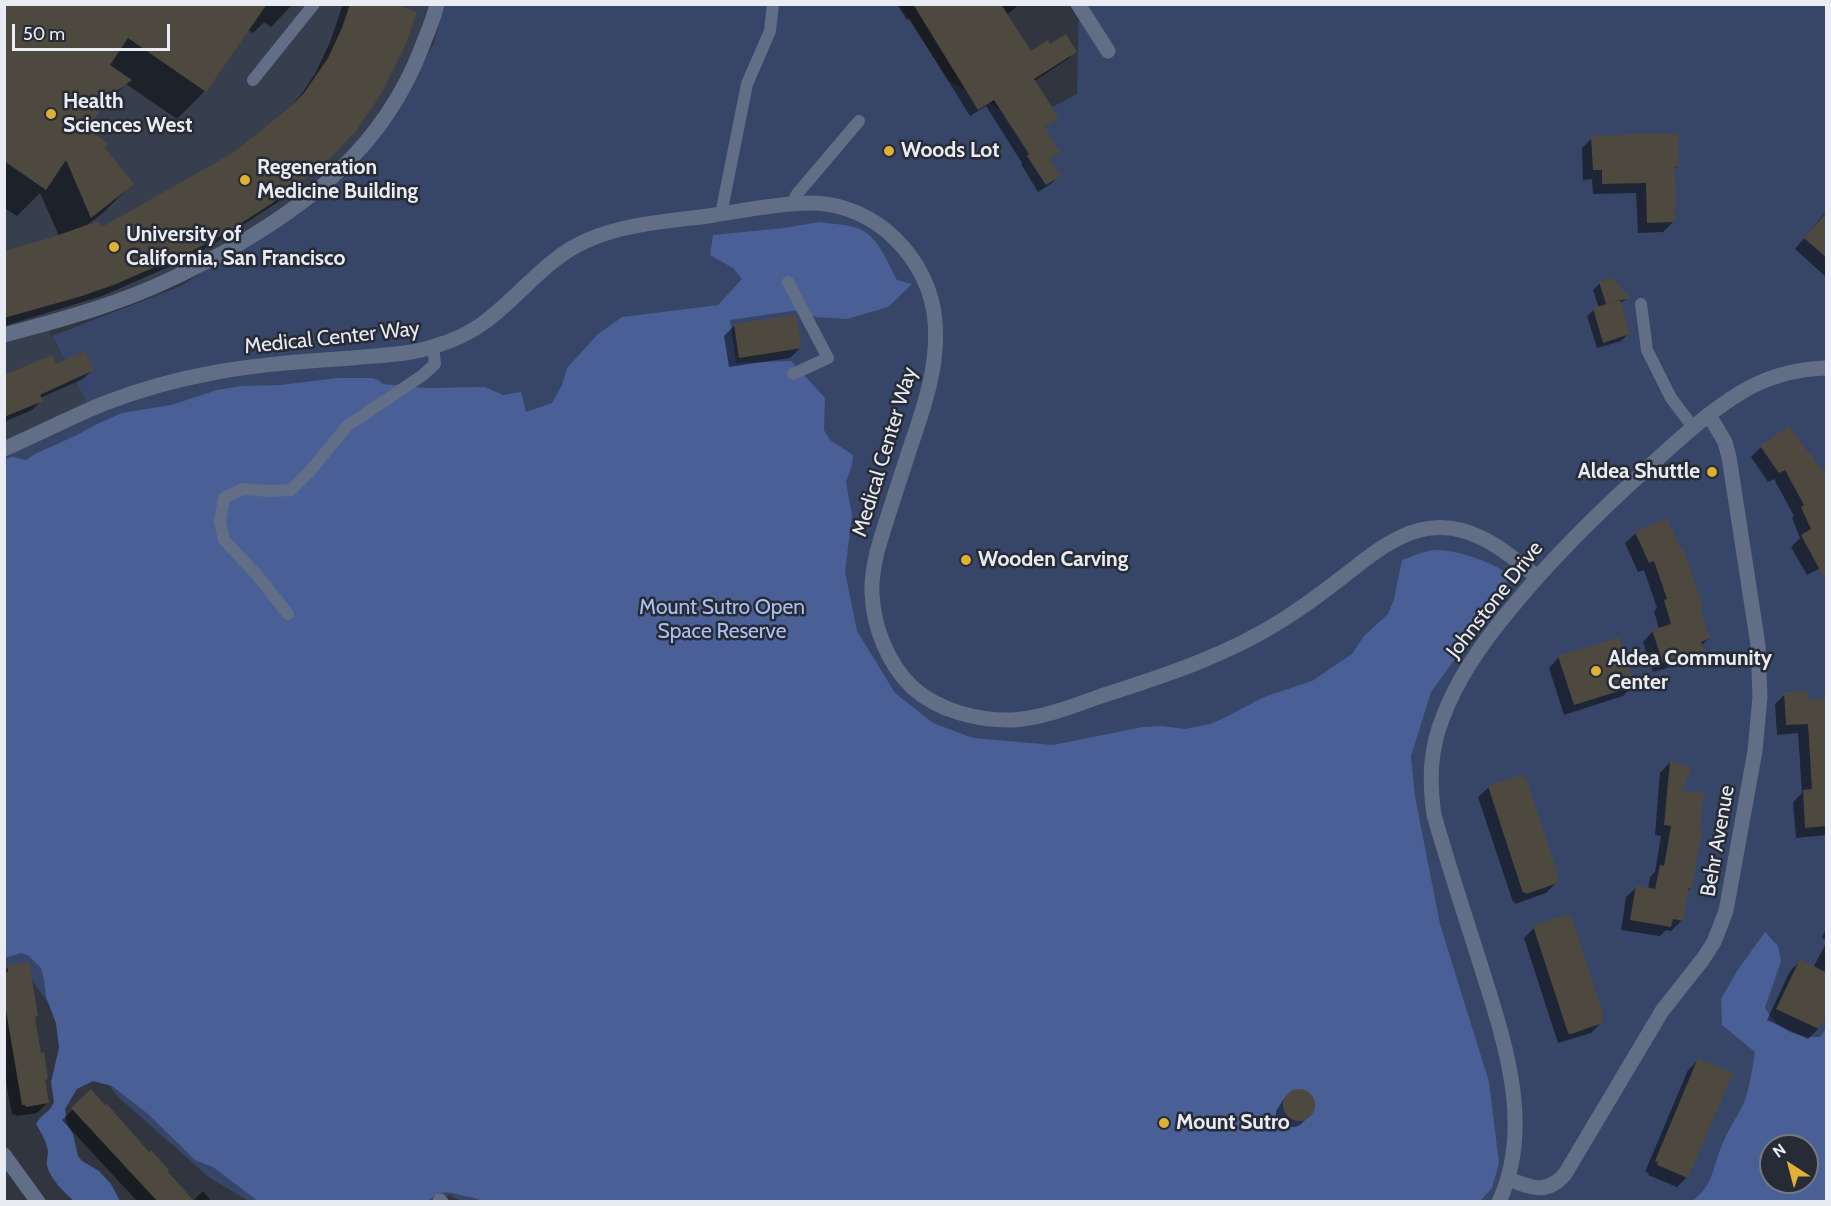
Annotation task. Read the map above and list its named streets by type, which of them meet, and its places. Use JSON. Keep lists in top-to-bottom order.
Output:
{
  "streets": {
    "street": ["Medical Center Way", "Johnstone Drive", "Behr Avenue"]
  },
  "crossings": [
    ["Medical Center Way", "Johnstone Drive"],
    ["Johnstone Drive", "Behr Avenue"]
  ],
  "parks": ["Mount Sutro Open Space Reserve"],
  "places": [
    "Health Sciences West",
    "Woods Lot",
    "Regeneration Medicine Building",
    "University of California, San Francisco",
    "Aldea Shuttle",
    "Wooden Carving",
    "Aldea Community Center",
    "Mount Sutro"
  ],
  "scale_bar": "50 m",
  "north": "top left"
}
